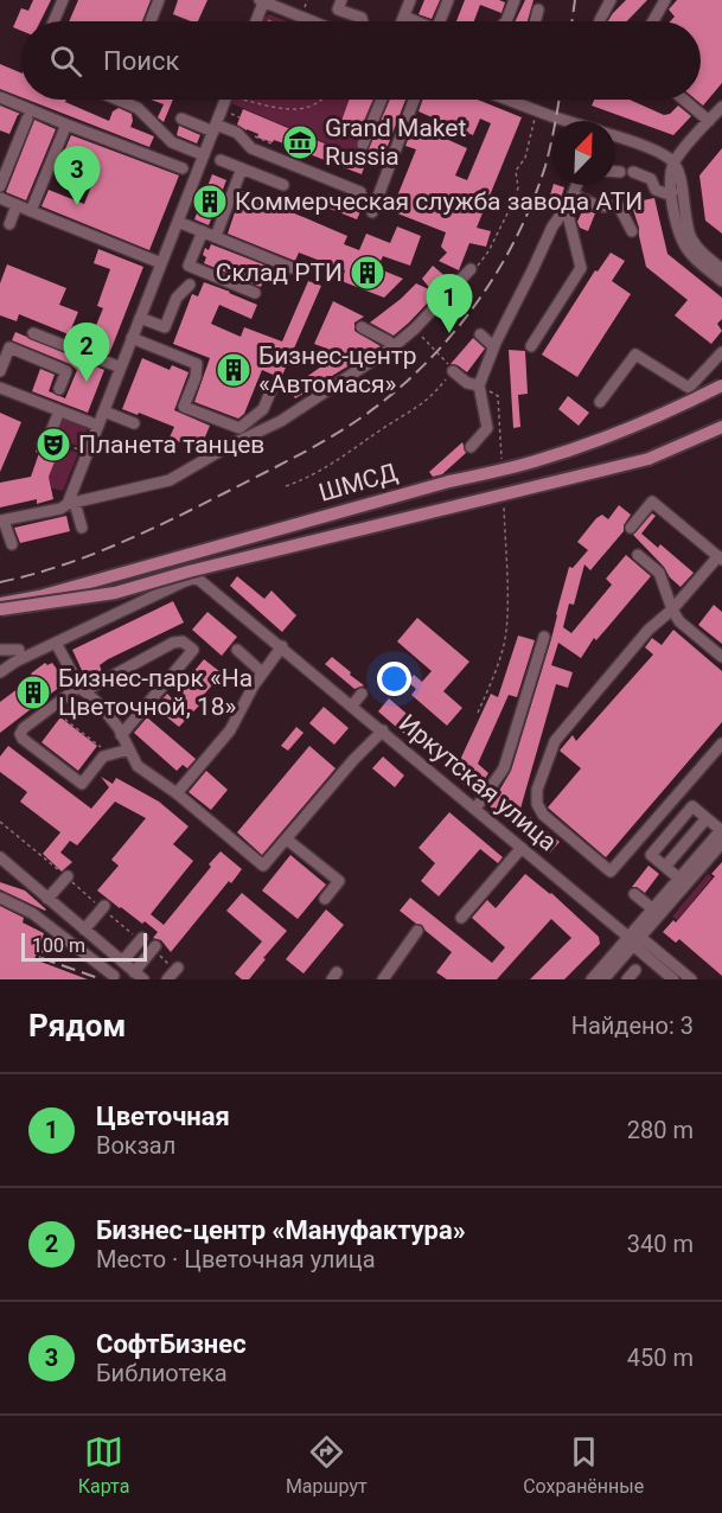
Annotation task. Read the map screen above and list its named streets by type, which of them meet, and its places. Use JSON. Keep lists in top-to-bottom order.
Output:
{
  "streets": {
    "main road": ["ШМСД"],
    "street": ["Иркутская улица"]
  },
  "places": {
    "museum": ["Grand Maket Russia"],
    "building": [
      "Коммерческая служба завода АТИ",
      "Склад РТИ",
      "Бизнес-центр «Автомася»",
      "Бизнес-парк «На Цветочной, 18»"
    ],
    "theatre": ["Планета танцев"]
  },
  "scale_bar": "100 m",
  "north": "top right",
  "page": {
    "search": "Поиск",
    "pins": ["3", "1", "2"],
    "scale": "100 m",
    "heading": ["Рядом", "Найдено: 3"],
    "list": [
      {
        "mark": "1",
        "name": "Цветочная",
        "note": "Вокзал",
        "value": "280 m"
      },
      {
        "mark": "2",
        "name": "Бизнес-центр «Мануфактура»",
        "note": "Место · Цветочная улица",
        "value": "340 m"
      },
      {
        "mark": "3",
        "name": "СофтБизнес",
        "note": "Библиотека",
        "value": "450 m"
      }
    ],
    "nav": ["Карта", "Маршрут", "Сохранённые"]
  }
}
